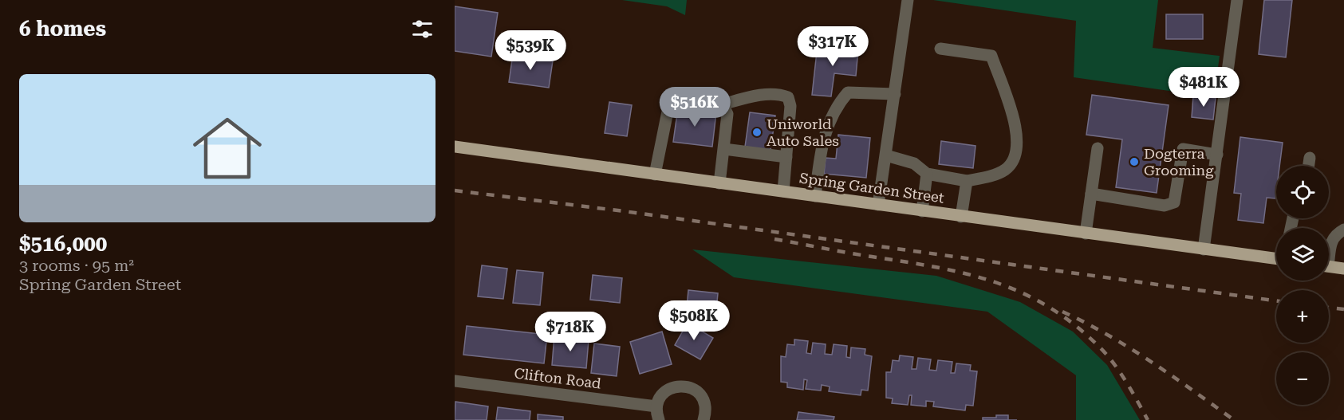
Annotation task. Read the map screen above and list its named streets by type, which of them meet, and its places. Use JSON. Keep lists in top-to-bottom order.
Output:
{
  "streets": {
    "main road": ["Spring Garden Street"],
    "street": ["Clifton Road"]
  },
  "places": ["Uniworld Auto Sales", "Dogterra Grooming"],
  "page": {
    "heading": "6 homes",
    "price": [
      "$317K",
      "$539K",
      "$481K",
      "$516K",
      "$508K",
      "$718K"
    ],
    "list": [
      {
        "name": "$516,000",
        "note": "3 rooms · 95 m² · Spring Garden Street"
      }
    ],
    "map_buttons": ["+", "−"]
  }
}
